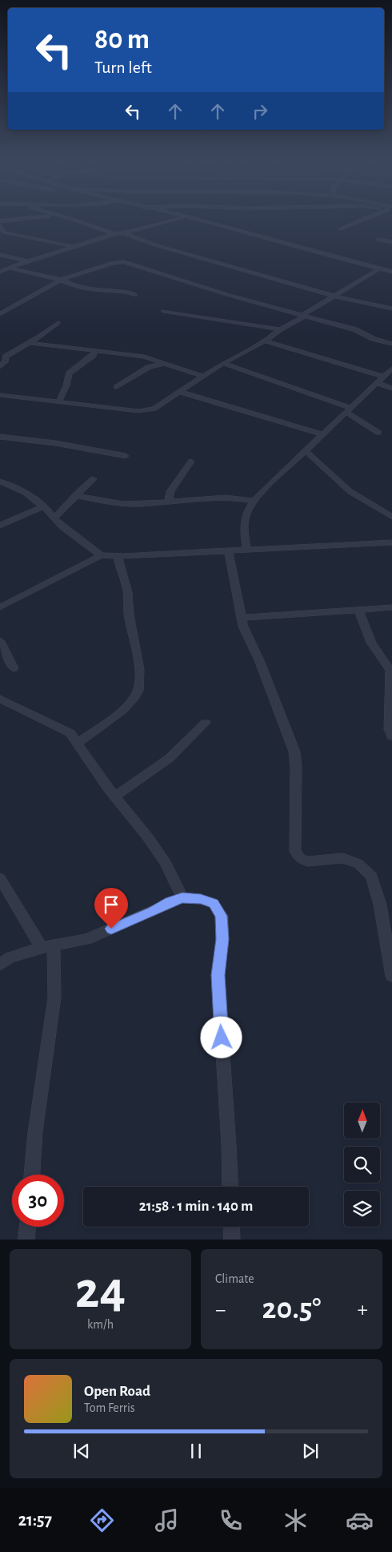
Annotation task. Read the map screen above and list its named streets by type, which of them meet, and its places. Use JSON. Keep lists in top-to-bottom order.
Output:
{
  "north": "top",
  "page": {
    "turn": ["80 m", "Turn left"],
    "limit": "30",
    "trip": "21:58 · 1 min · 140 m",
    "tile": [
      ["24", "km/h"],
      "Climate"
    ],
    "heat": ["−", "20.5°", "+"],
    "song": ["Open Road", "Tom Ferris"],
    "tabs": "21:57"
  }
}
